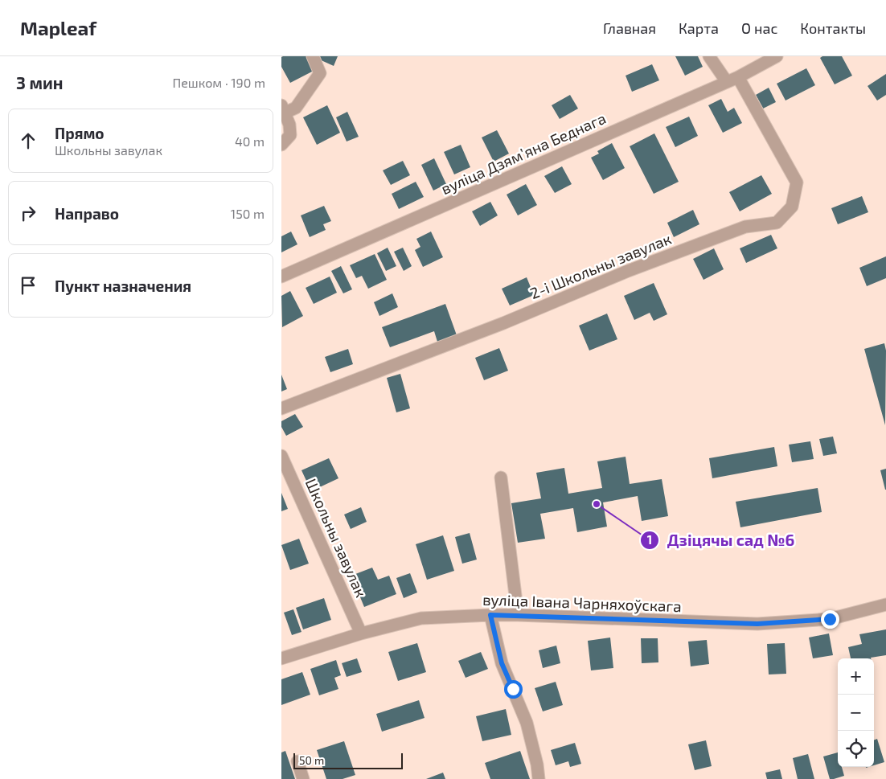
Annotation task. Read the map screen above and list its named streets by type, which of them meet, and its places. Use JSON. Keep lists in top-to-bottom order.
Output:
{
  "streets": {
    "street": [
      "вуліца Дзямʼяна Беднага",
      "2-і Школьны завулак",
      "Школьны завулак",
      "вуліца Івана Чарняхоўскага"
    ]
  },
  "crossings": [
    ["вуліца Дзямʼяна Беднага", "2-і Школьны завулак"],
    ["Школьны завулак", "вуліца Івана Чарняхоўскага"]
  ],
  "places": ["Дзіцячы сад №6"],
  "scale_bar": "50 m",
  "page": {
    "header": "Mapleaf",
    "nav": [
      "Главная",
      "Карта",
      "О нас",
      "Контакты"
    ],
    "heading": ["3 мин", "Пешком · 190 m"],
    "list": [
      ["Прямо", "Школьны завулак", "40 m"],
      ["Направо", "150 m"],
      "Пункт назначения"
    ],
    "map_buttons": ["+", "−"],
    "scale": "50 m"
  }
}
